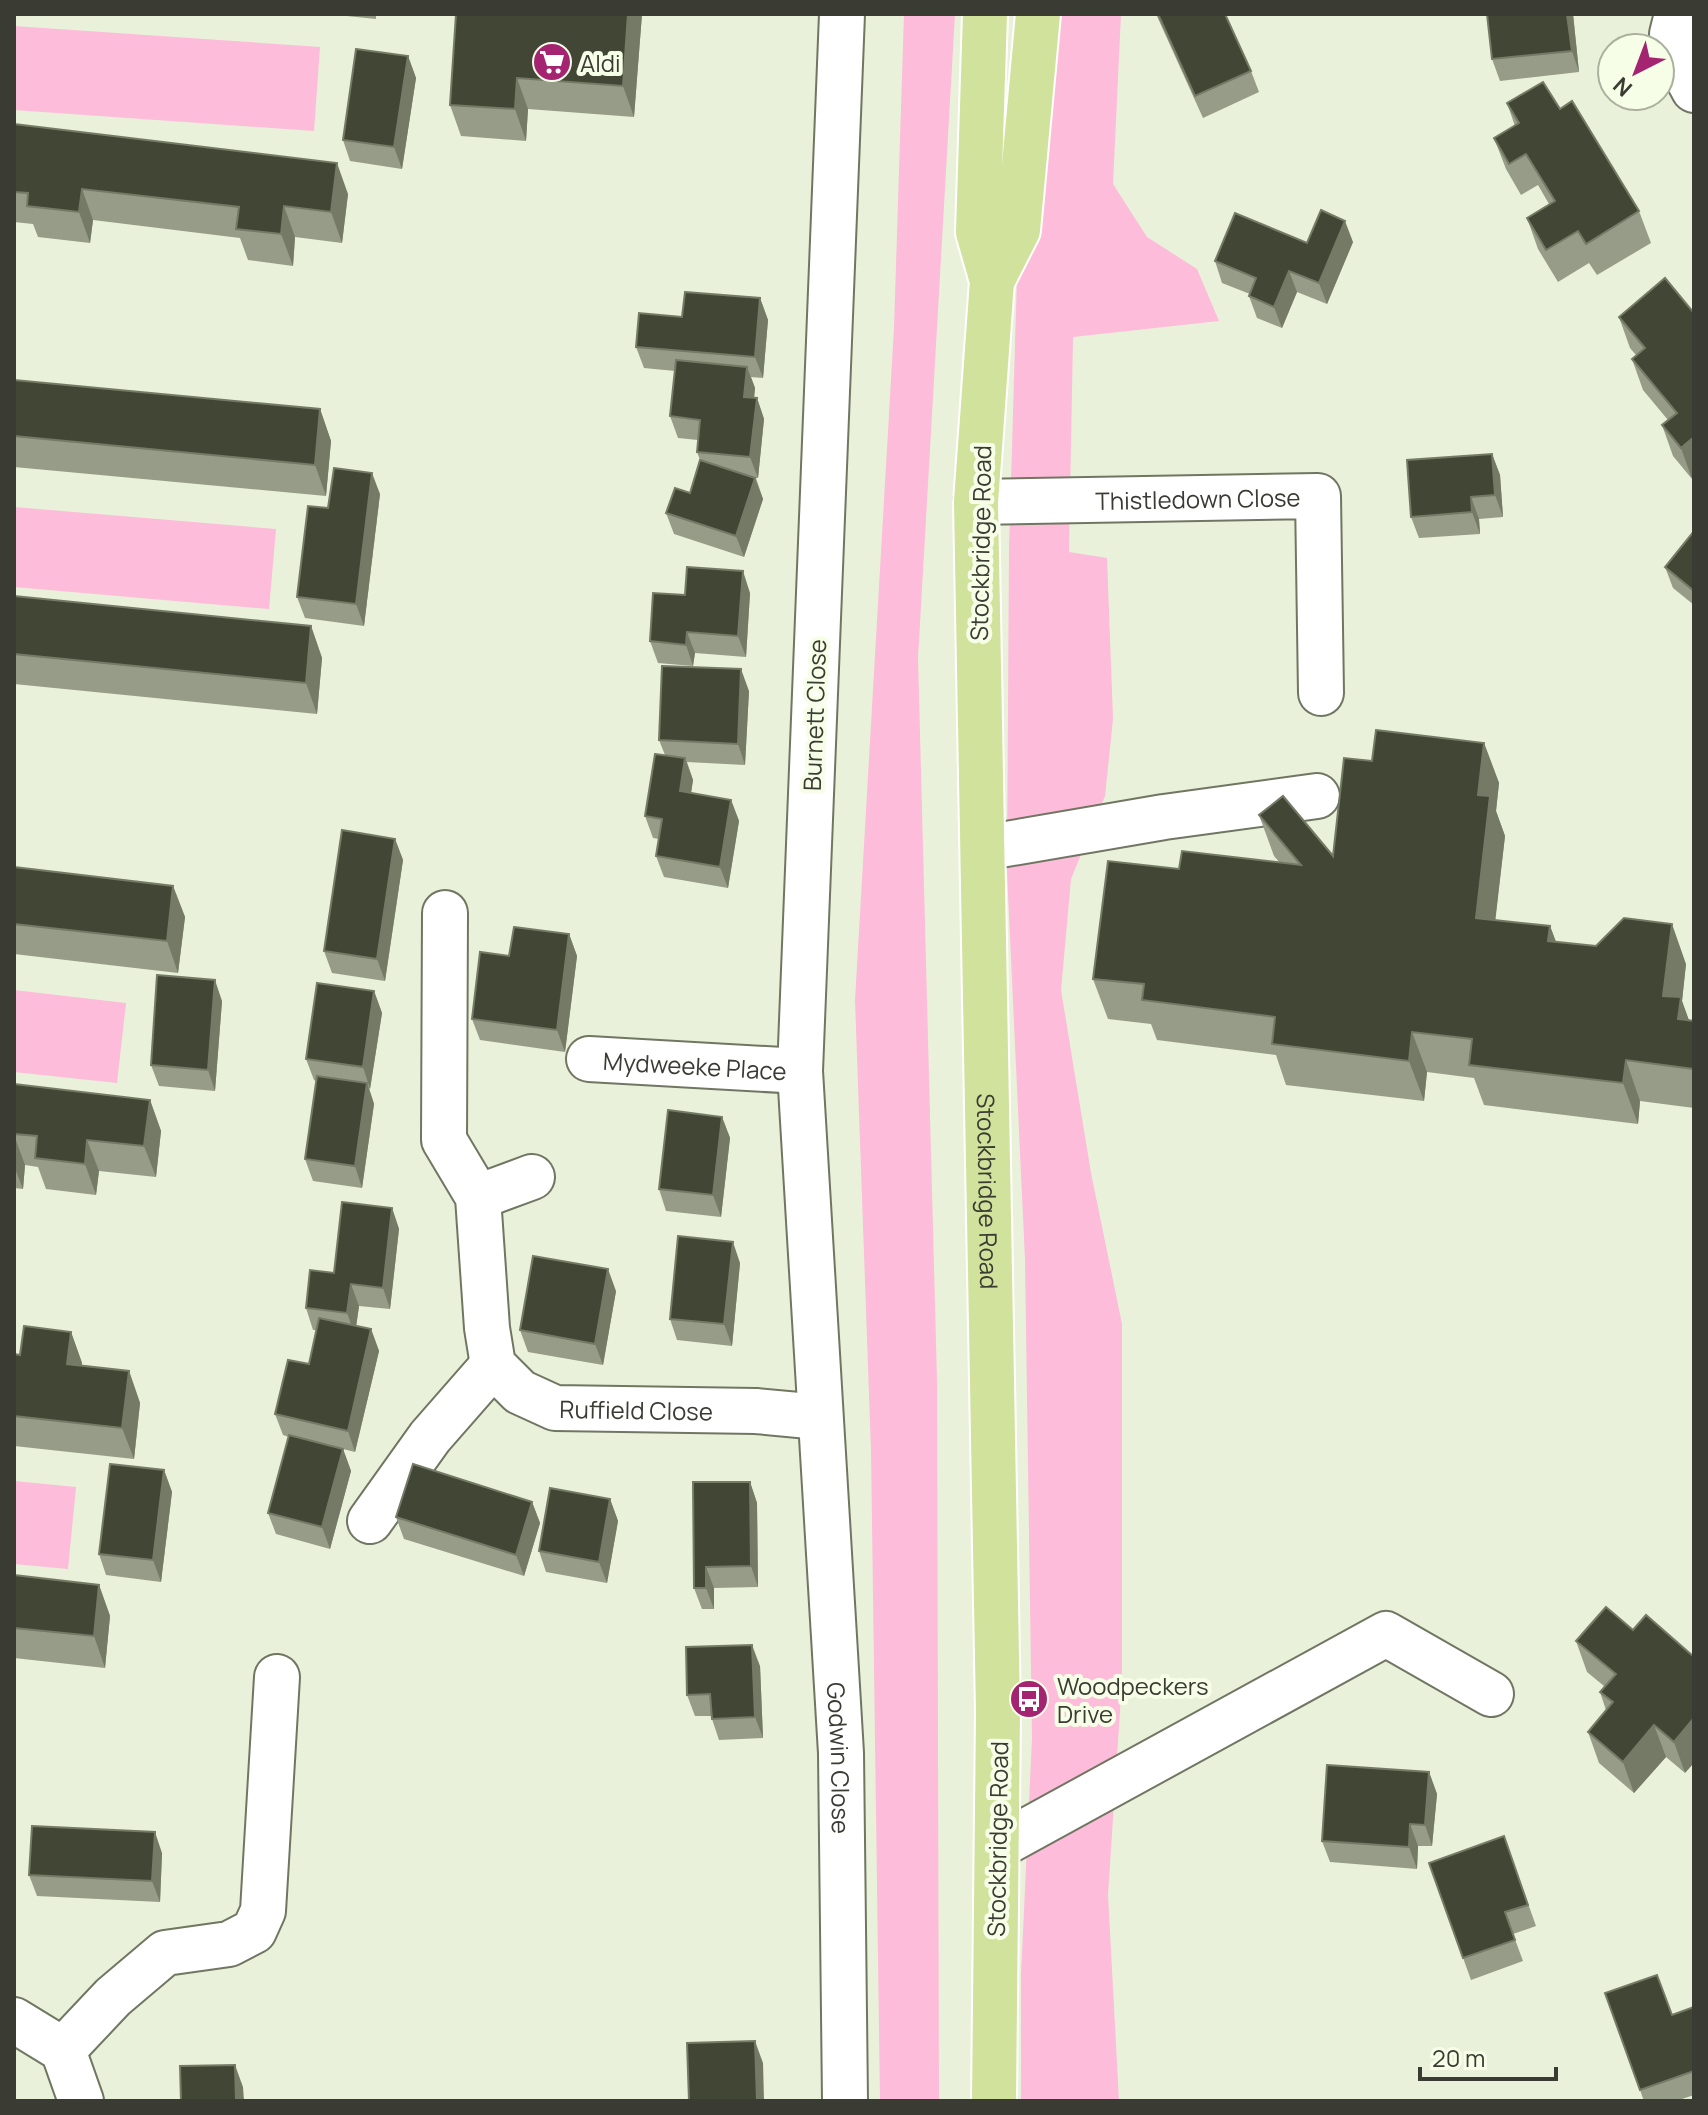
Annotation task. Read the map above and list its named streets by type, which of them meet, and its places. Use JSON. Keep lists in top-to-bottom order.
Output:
{
  "streets": {
    "main road": ["Stockbridge Road"],
    "street": [
      "Thistledown Close",
      "Burnett Close",
      "Mydweeke Place",
      "Ruffield Close",
      "Godwin Close"
    ]
  },
  "crossings": [
    ["Thistledown Close", "Stockbridge Road"],
    ["Burnett Close", "Mydweeke Place"],
    ["Burnett Close", "Ruffield Close"],
    ["Burnett Close", "Godwin Close"],
    ["Ruffield Close", "Godwin Close"]
  ],
  "places": {
    "supermarket": ["Aldi"],
    "bus stop": ["Woodpeckers Drive"]
  },
  "scale_bar": "20 m",
  "north": "bottom left"
}
